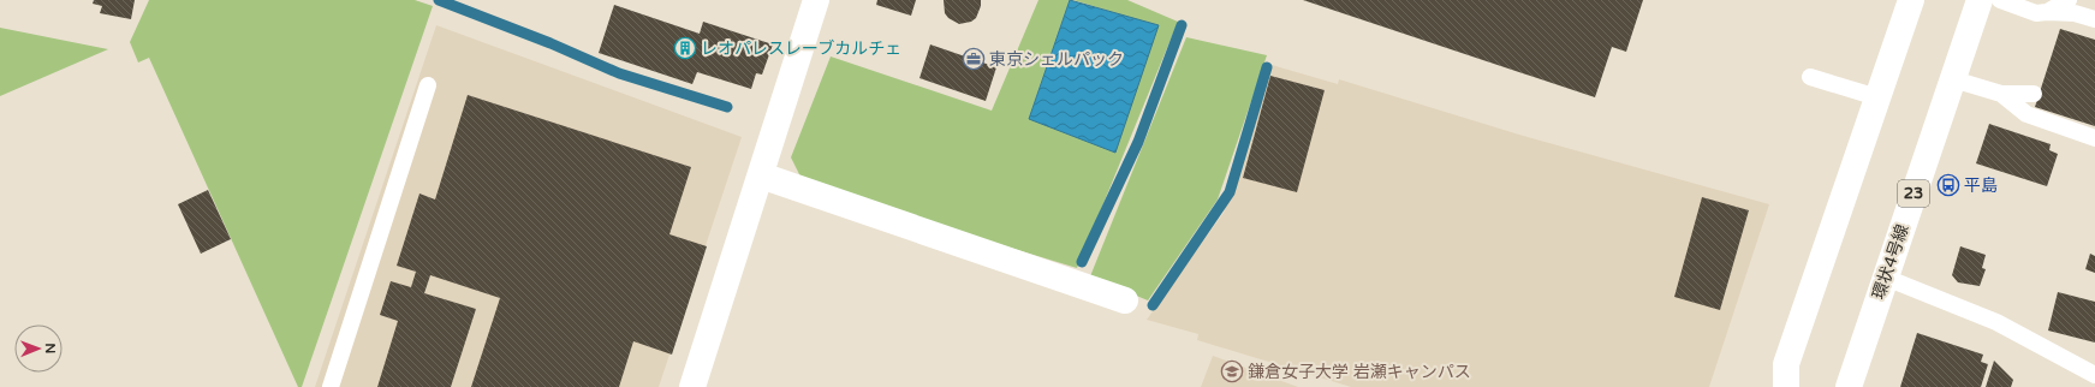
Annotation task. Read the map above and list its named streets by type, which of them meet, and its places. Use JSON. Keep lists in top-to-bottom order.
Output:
{
  "streets": {
    "main road": ["23", "環状4号線"]
  },
  "places": {
    "building": ["レオパレスレーブカルチェ"],
    "office": ["東京シェルパック"],
    "bus stop": ["平島"],
    "school or university": ["鎌倉女子大学 岩瀬キャンパス"]
  },
  "north": "right"
}
